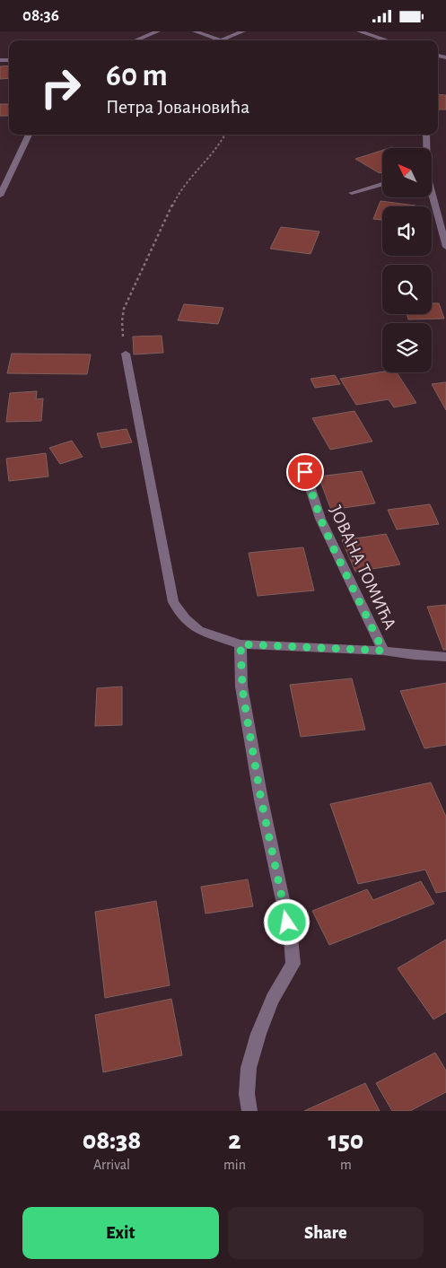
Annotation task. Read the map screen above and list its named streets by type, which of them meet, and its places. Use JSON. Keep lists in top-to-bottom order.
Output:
{
  "streets": {
    "street": ["ЈОВАНА ТОМИЋА"]
  },
  "north": "top left",
  "page": {
    "status": "08:36",
    "turn": ["60 m", "Петра Јовановића"],
    "eta": [
      "08:38",
      "Arrival",
      "2",
      "min",
      "150",
      "m"
    ],
    "buttons": ["Exit", "Share"]
  }
}
